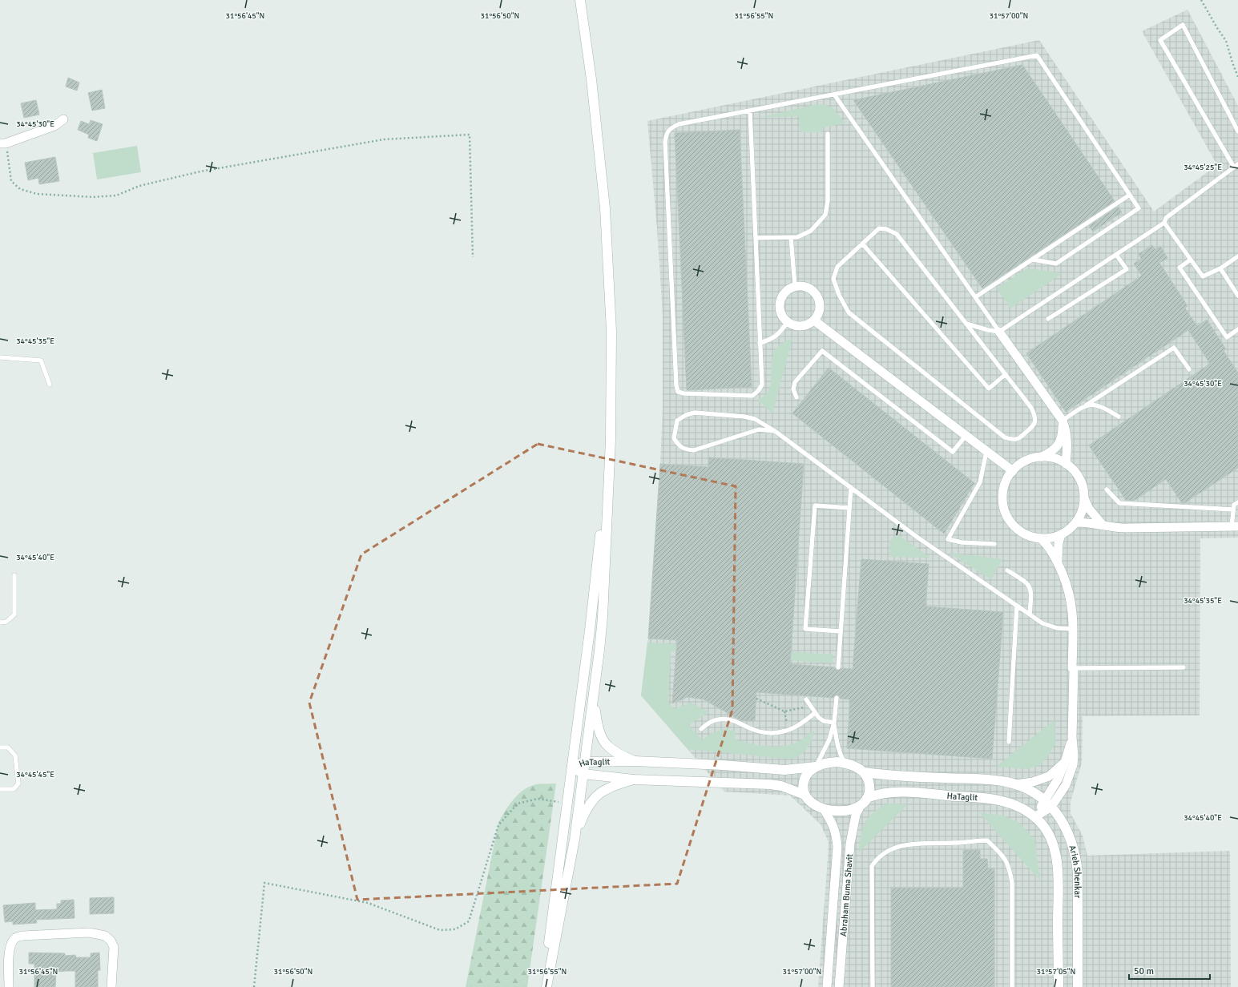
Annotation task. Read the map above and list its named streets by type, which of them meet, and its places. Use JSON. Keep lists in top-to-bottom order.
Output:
{
  "streets": {
    "main road": ["HaTaglit", "Arieh Shenkar"],
    "street": ["Abraham Buma Shavit"]
  },
  "crossings": [
    ["HaTaglit", "Arieh Shenkar"],
    ["HaTaglit", "Abraham Buma Shavit"]
  ],
  "scale_bar": "50 m",
  "coordinates": [
    "31°56'45\"N",
    "31°56'50\"N",
    "31°56'55\"N",
    "31°57'00\"N",
    "34°45'30\"E",
    "34°45'25\"E",
    "34°45'35\"E",
    "34°45'40\"E",
    "34°45'45\"E",
    "31°57'05\"N"
  ]
}
